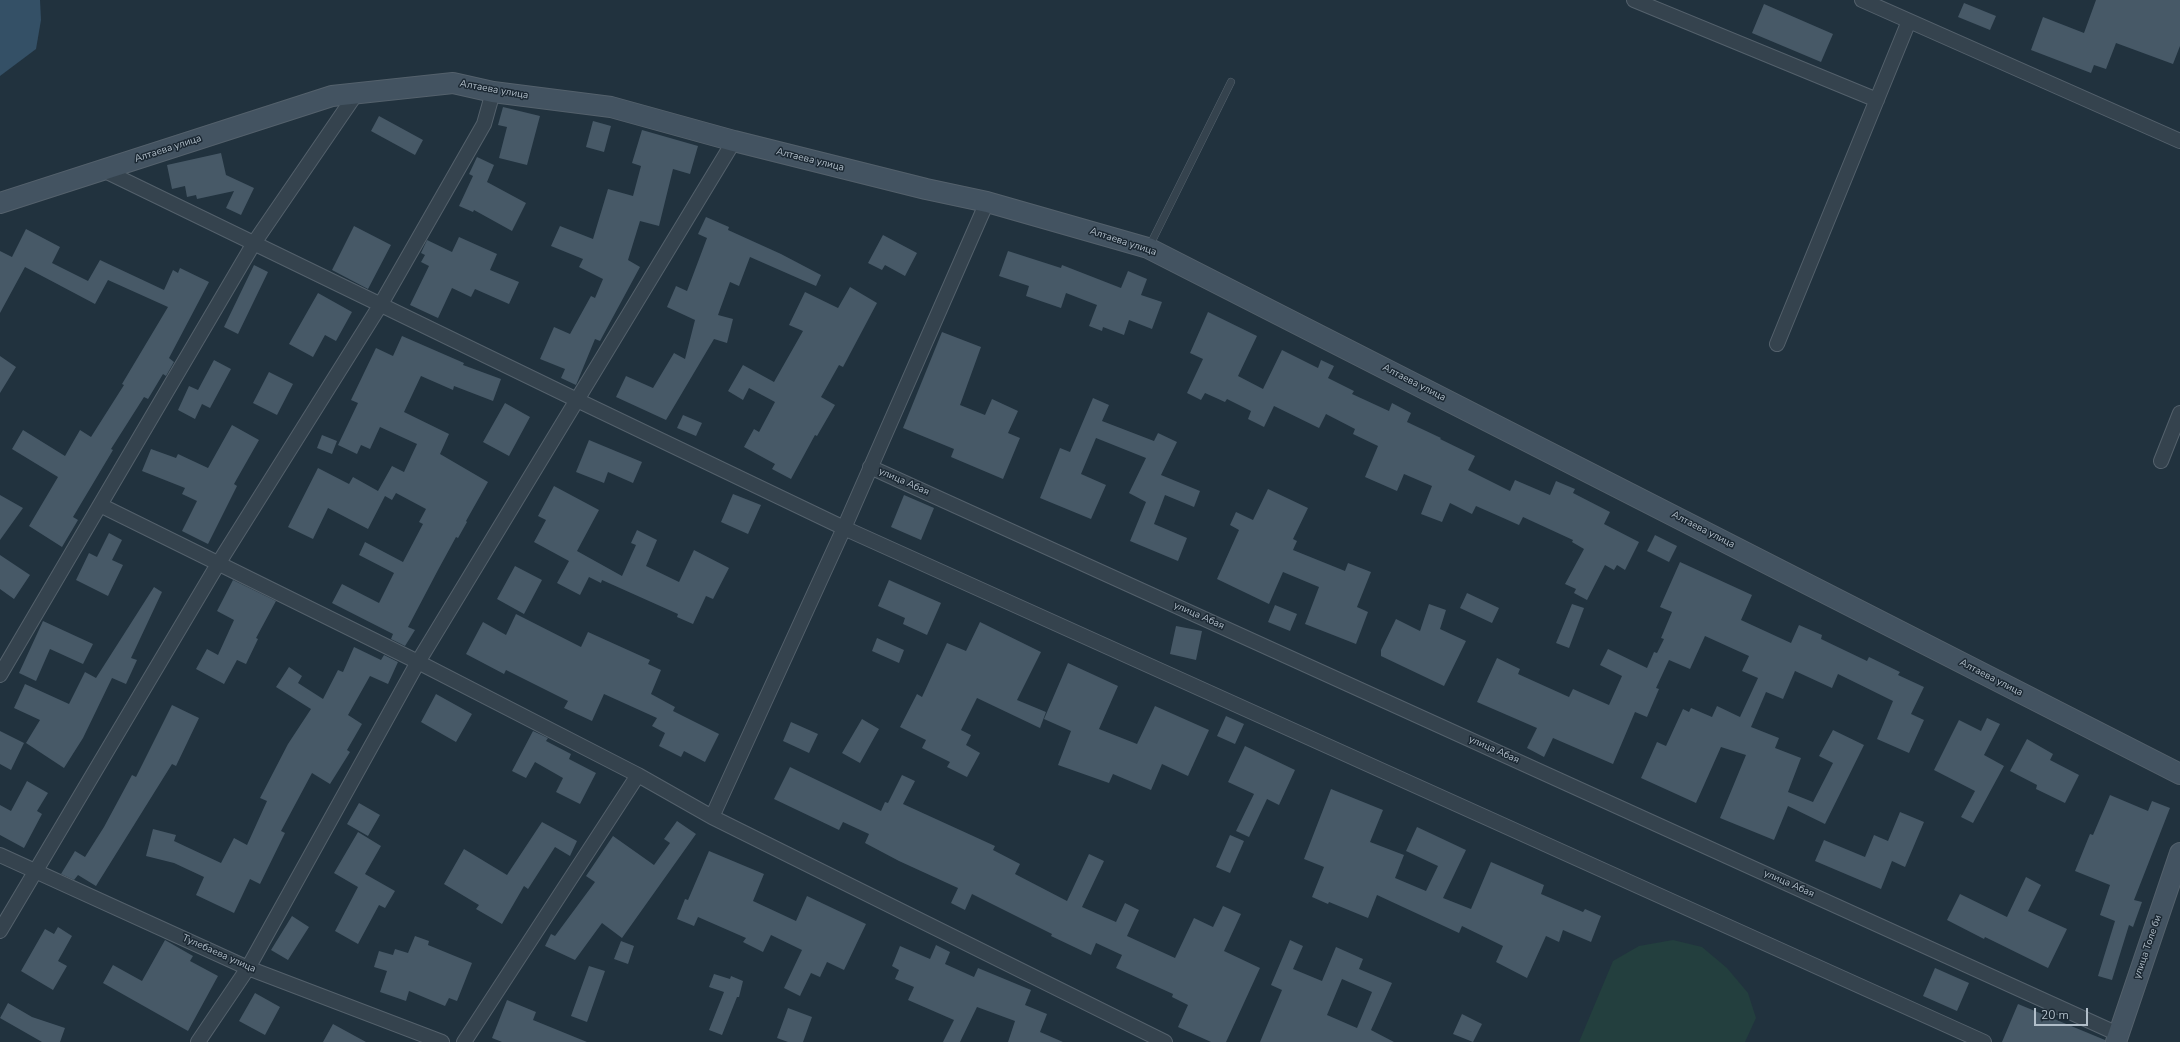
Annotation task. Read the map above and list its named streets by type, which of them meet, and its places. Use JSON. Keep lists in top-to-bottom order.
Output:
{
  "streets": {
    "main road": ["Алтаева улица", "улица Толе би"],
    "street": ["улица Абая", "Тулебаева улица"]
  },
  "crossings": [
    ["улица Абая", "улица Толе би"]
  ],
  "scale_bar": "20 m"
}
